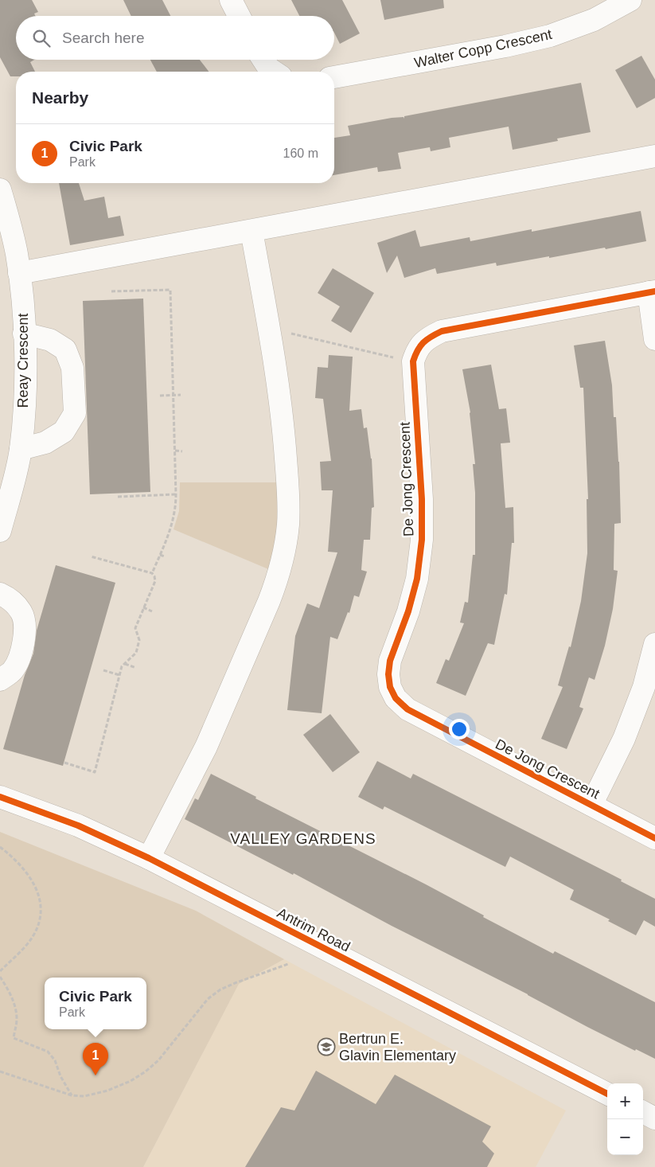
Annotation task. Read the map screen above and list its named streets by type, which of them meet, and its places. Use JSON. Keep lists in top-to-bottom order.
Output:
{
  "streets": {
    "street": [
      "Walter Copp Crescent",
      "Reay Crescent",
      "De Jong Crescent",
      "Antrim Road"
    ]
  },
  "districts": ["VALLEY GARDENS"],
  "places": {
    "school or university": ["Bertrun E. Glavin Elementary"]
  },
  "page": {
    "search": "Search here",
    "heading": "Nearby",
    "list": [
      {
        "mark": "1",
        "name": "Civic Park",
        "note": "Park",
        "value": "160 m"
      }
    ],
    "popup": ["Civic Park", "Park"],
    "pins": "1",
    "map_buttons": ["+", "−"]
  }
}
